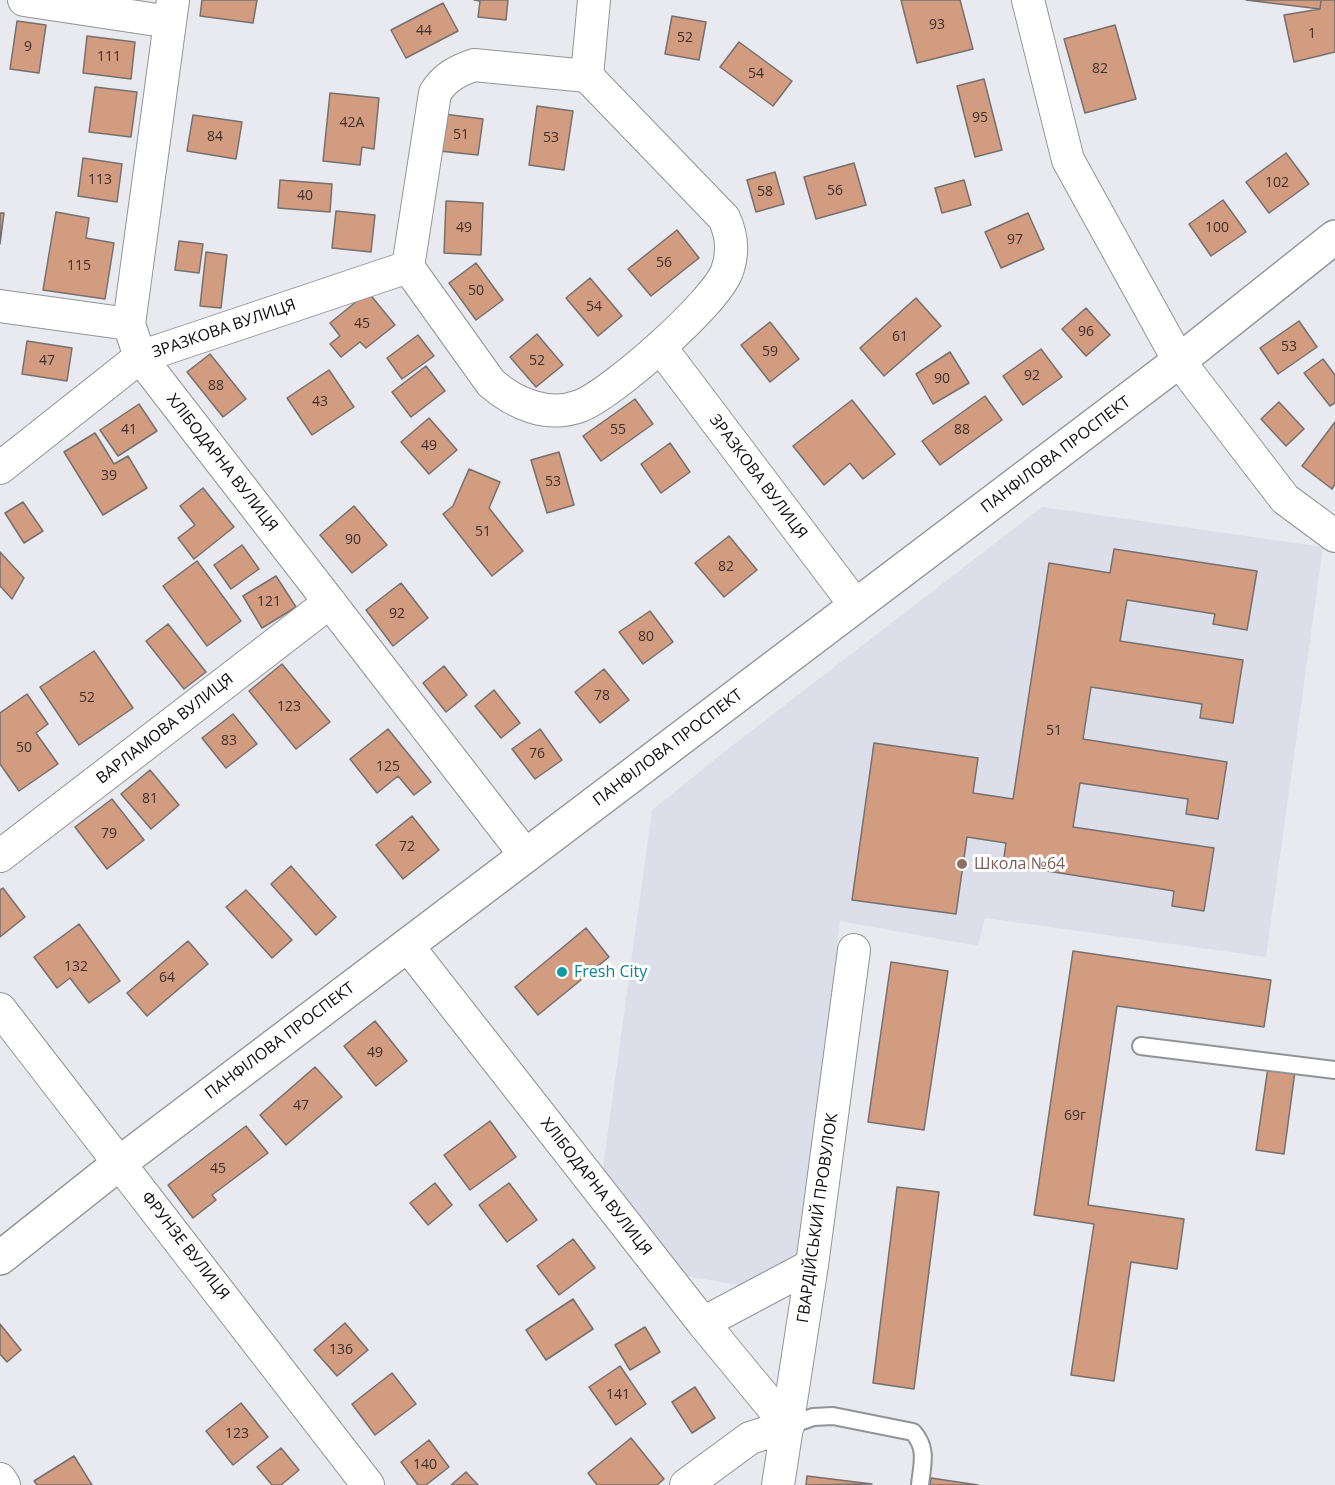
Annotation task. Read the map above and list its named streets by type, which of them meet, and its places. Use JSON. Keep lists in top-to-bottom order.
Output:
{
  "streets": {
    "main road": ["ПАНФІЛОВА ПРОСПЕКТ"],
    "street": [
      "ЗРАЗКОВА ВУЛИЦЯ",
      "ХЛІБОДАРНА ВУЛИЦЯ",
      "ВАРЛАМОВА ВУЛИЦЯ",
      "ГВАРДІЙСЬКИЙ ПРОВУЛОК",
      "ФРУНЗЕ ВУЛИЦЯ"
    ]
  },
  "crossings": [
    ["ЗРАЗКОВА ВУЛИЦЯ", "ПАНФІЛОВА ПРОСПЕКТ"],
    ["ЗРАЗКОВА ВУЛИЦЯ", "ХЛІБОДАРНА ВУЛИЦЯ"],
    ["ПАНФІЛОВА ПРОСПЕКТ", "ХЛІБОДАРНА ВУЛИЦЯ"],
    ["ПАНФІЛОВА ПРОСПЕКТ", "ФРУНЗЕ ВУЛИЦЯ"],
    ["ХЛІБОДАРНА ВУЛИЦЯ", "ВАРЛАМОВА ВУЛИЦЯ"],
    ["ХЛІБОДАРНА ВУЛИЦЯ", "ГВАРДІЙСЬКИЙ ПРОВУЛОК"]
  ],
  "places": ["Школа №64", "Fresh City"],
  "house_numbers": [
    "93",
    "44",
    "1",
    "52",
    "9",
    "111",
    "82",
    "54",
    "95",
    "42А",
    "51",
    "84",
    "53",
    "113",
    "102",
    "56",
    "58",
    "40",
    "49",
    "100",
    "97",
    "56",
    "115",
    "50",
    "54",
    "45",
    "96",
    "61",
    "53",
    "59",
    "47",
    "52",
    "92",
    "90",
    "88",
    "43",
    "41",
    "55",
    "88",
    "49",
    "39",
    "53",
    "51",
    "90",
    "82",
    "121",
    "92",
    "80",
    "78",
    "52",
    "123",
    "51",
    "83",
    "50",
    "76",
    "125",
    "81",
    "79",
    "72",
    "132",
    "64",
    "49",
    "47",
    "69г",
    "45",
    "136",
    "141",
    "123",
    "140"
  ]
}
